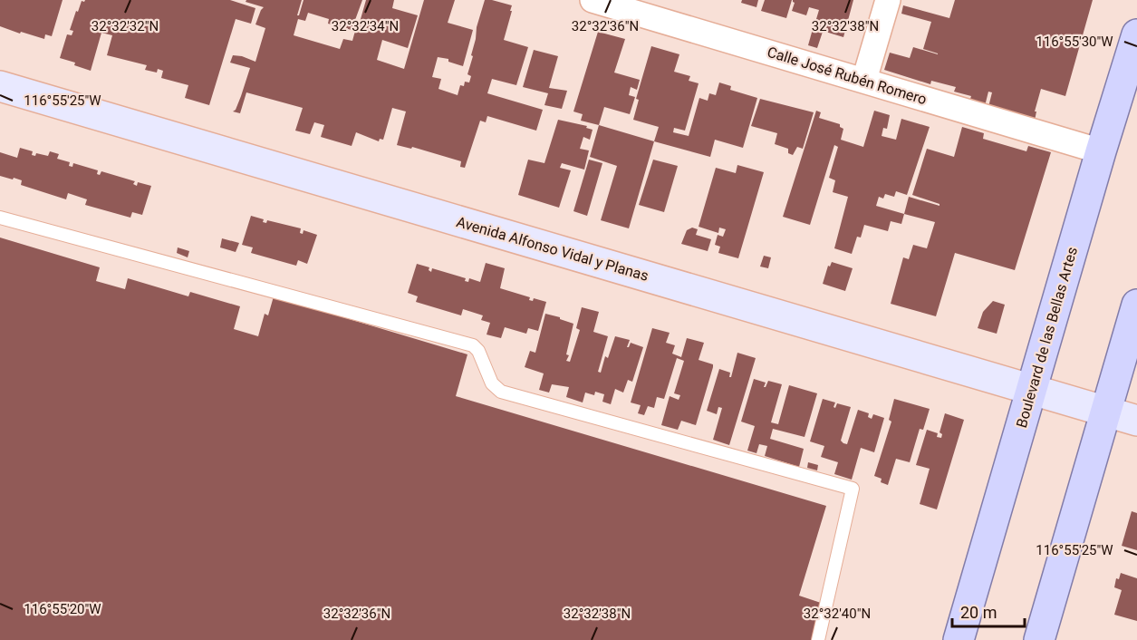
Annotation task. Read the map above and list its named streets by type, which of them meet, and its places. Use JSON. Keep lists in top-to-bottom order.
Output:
{
  "streets": {
    "main road": ["Avenida Alfonso Vidal y Planas", "Boulevard de las Bellas Artes"],
    "street": ["Calle José Rubén Romero"]
  },
  "crossings": [
    ["Calle José Rubén Romero", "Boulevard de las Bellas Artes"],
    ["Avenida Alfonso Vidal y Planas", "Boulevard de las Bellas Artes"]
  ],
  "scale_bar": "20 m",
  "coordinates": [
    "32°32'36\"N",
    "32°32'32\"N",
    "32°32'34\"N",
    "32°32'38\"N",
    "116°55'30\"W",
    "116°55'25\"W",
    "116°55'20\"W",
    "32°32'40\"N"
  ]
}
